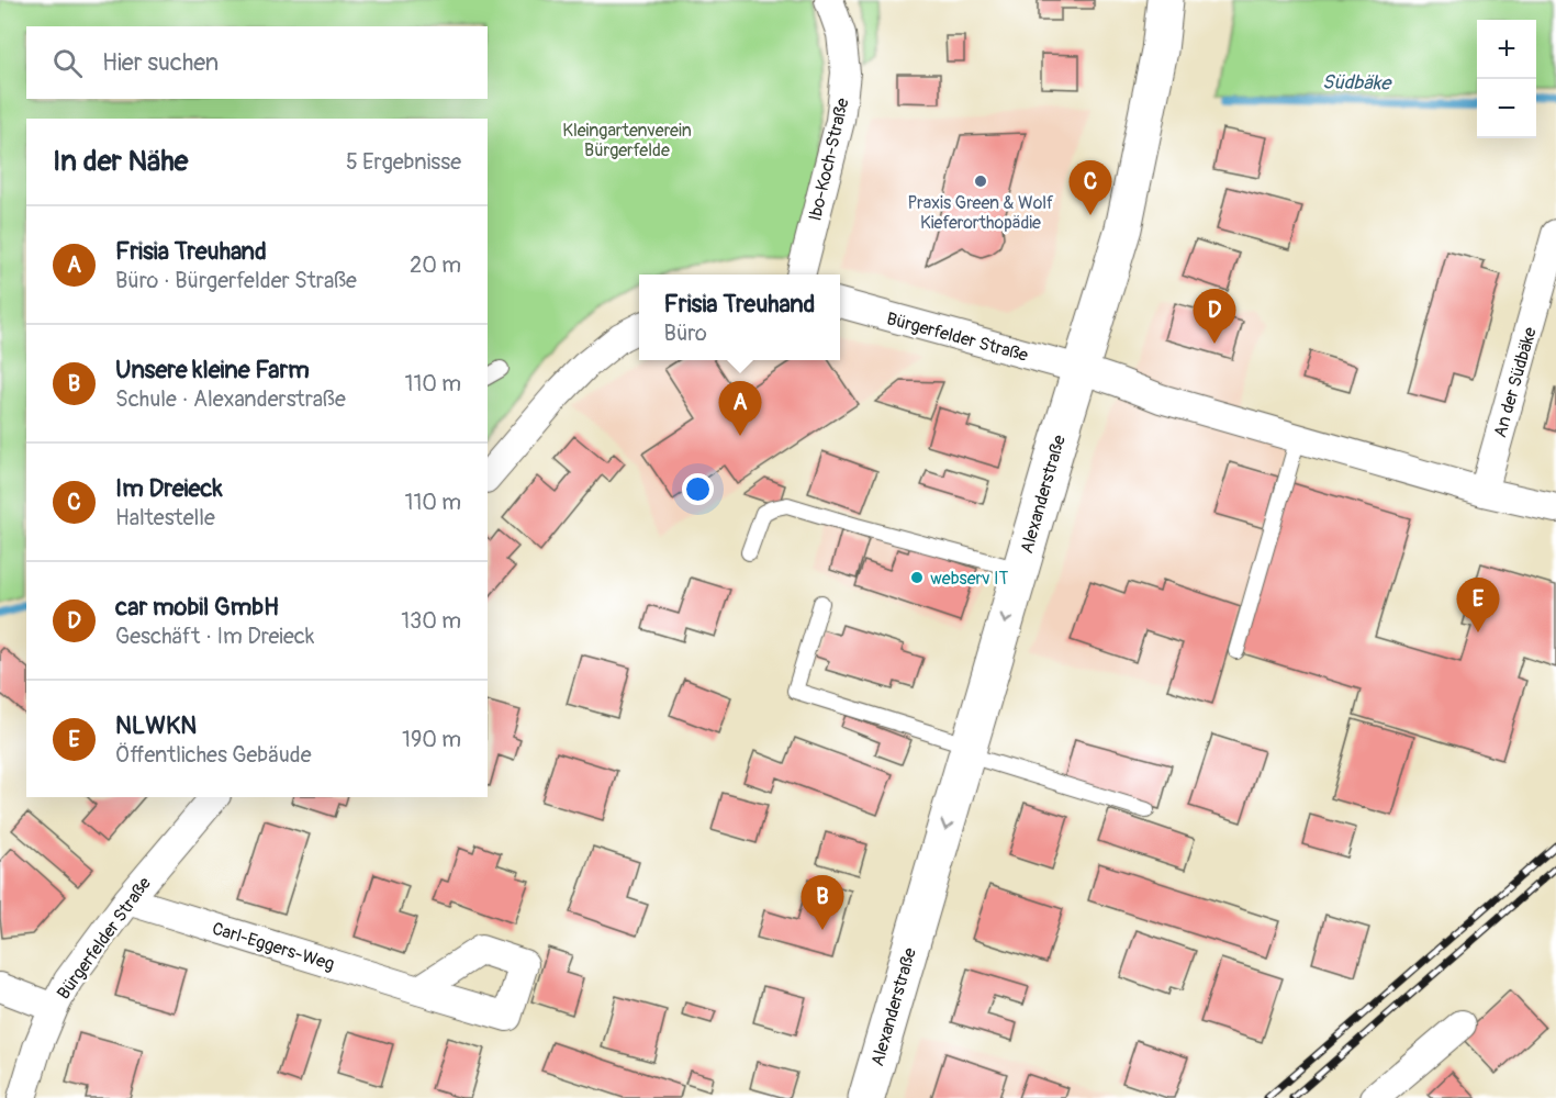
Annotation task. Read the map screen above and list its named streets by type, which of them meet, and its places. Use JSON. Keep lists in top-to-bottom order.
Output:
{
  "streets": {
    "main road": ["Alexanderstraße"],
    "street": [
      "Ibo-Koch-Straße",
      "Bürgerfelder Straße",
      "An der Südbäke",
      "Carl-Eggers-Weg"
    ]
  },
  "crossings": [
    ["Bürgerfelder Straße", "An der Südbäke"],
    ["Bürgerfelder Straße", "Alexanderstraße"],
    ["Bürgerfelder Straße", "Carl-Eggers-Weg"]
  ],
  "one_way": ["Alexanderstraße"],
  "water": ["Südbäke"],
  "parks": ["Kleingartenverein Bürgerfelde"],
  "places": ["Praxis Green & Wolf Kieferorthopädie", "webserv IT"],
  "page": {
    "map_buttons": ["+", "−"],
    "search": "Hier suchen",
    "heading": ["In der Nähe", "5 Ergebnisse"],
    "pins": [
      "C",
      "D",
      "A",
      "E",
      "B"
    ],
    "list": [
      {
        "mark": "A",
        "name": "Frisia Treuhand",
        "note": "Büro · Bürgerfelder Straße",
        "value": "20 m"
      },
      {
        "mark": "B",
        "name": "Unsere kleine Farm",
        "note": "Schule · Alexanderstraße",
        "value": "110 m"
      },
      {
        "mark": "C",
        "name": "Im Dreieck",
        "note": "Haltestelle",
        "value": "110 m"
      },
      {
        "mark": "D",
        "name": "car mobil GmbH",
        "note": "Geschäft · Im Dreieck",
        "value": "130 m"
      },
      {
        "mark": "E",
        "name": "NLWKN",
        "note": "Öffentliches Gebäude",
        "value": "190 m"
      }
    ],
    "popup": ["Frisia Treuhand", "Büro"]
  }
}
